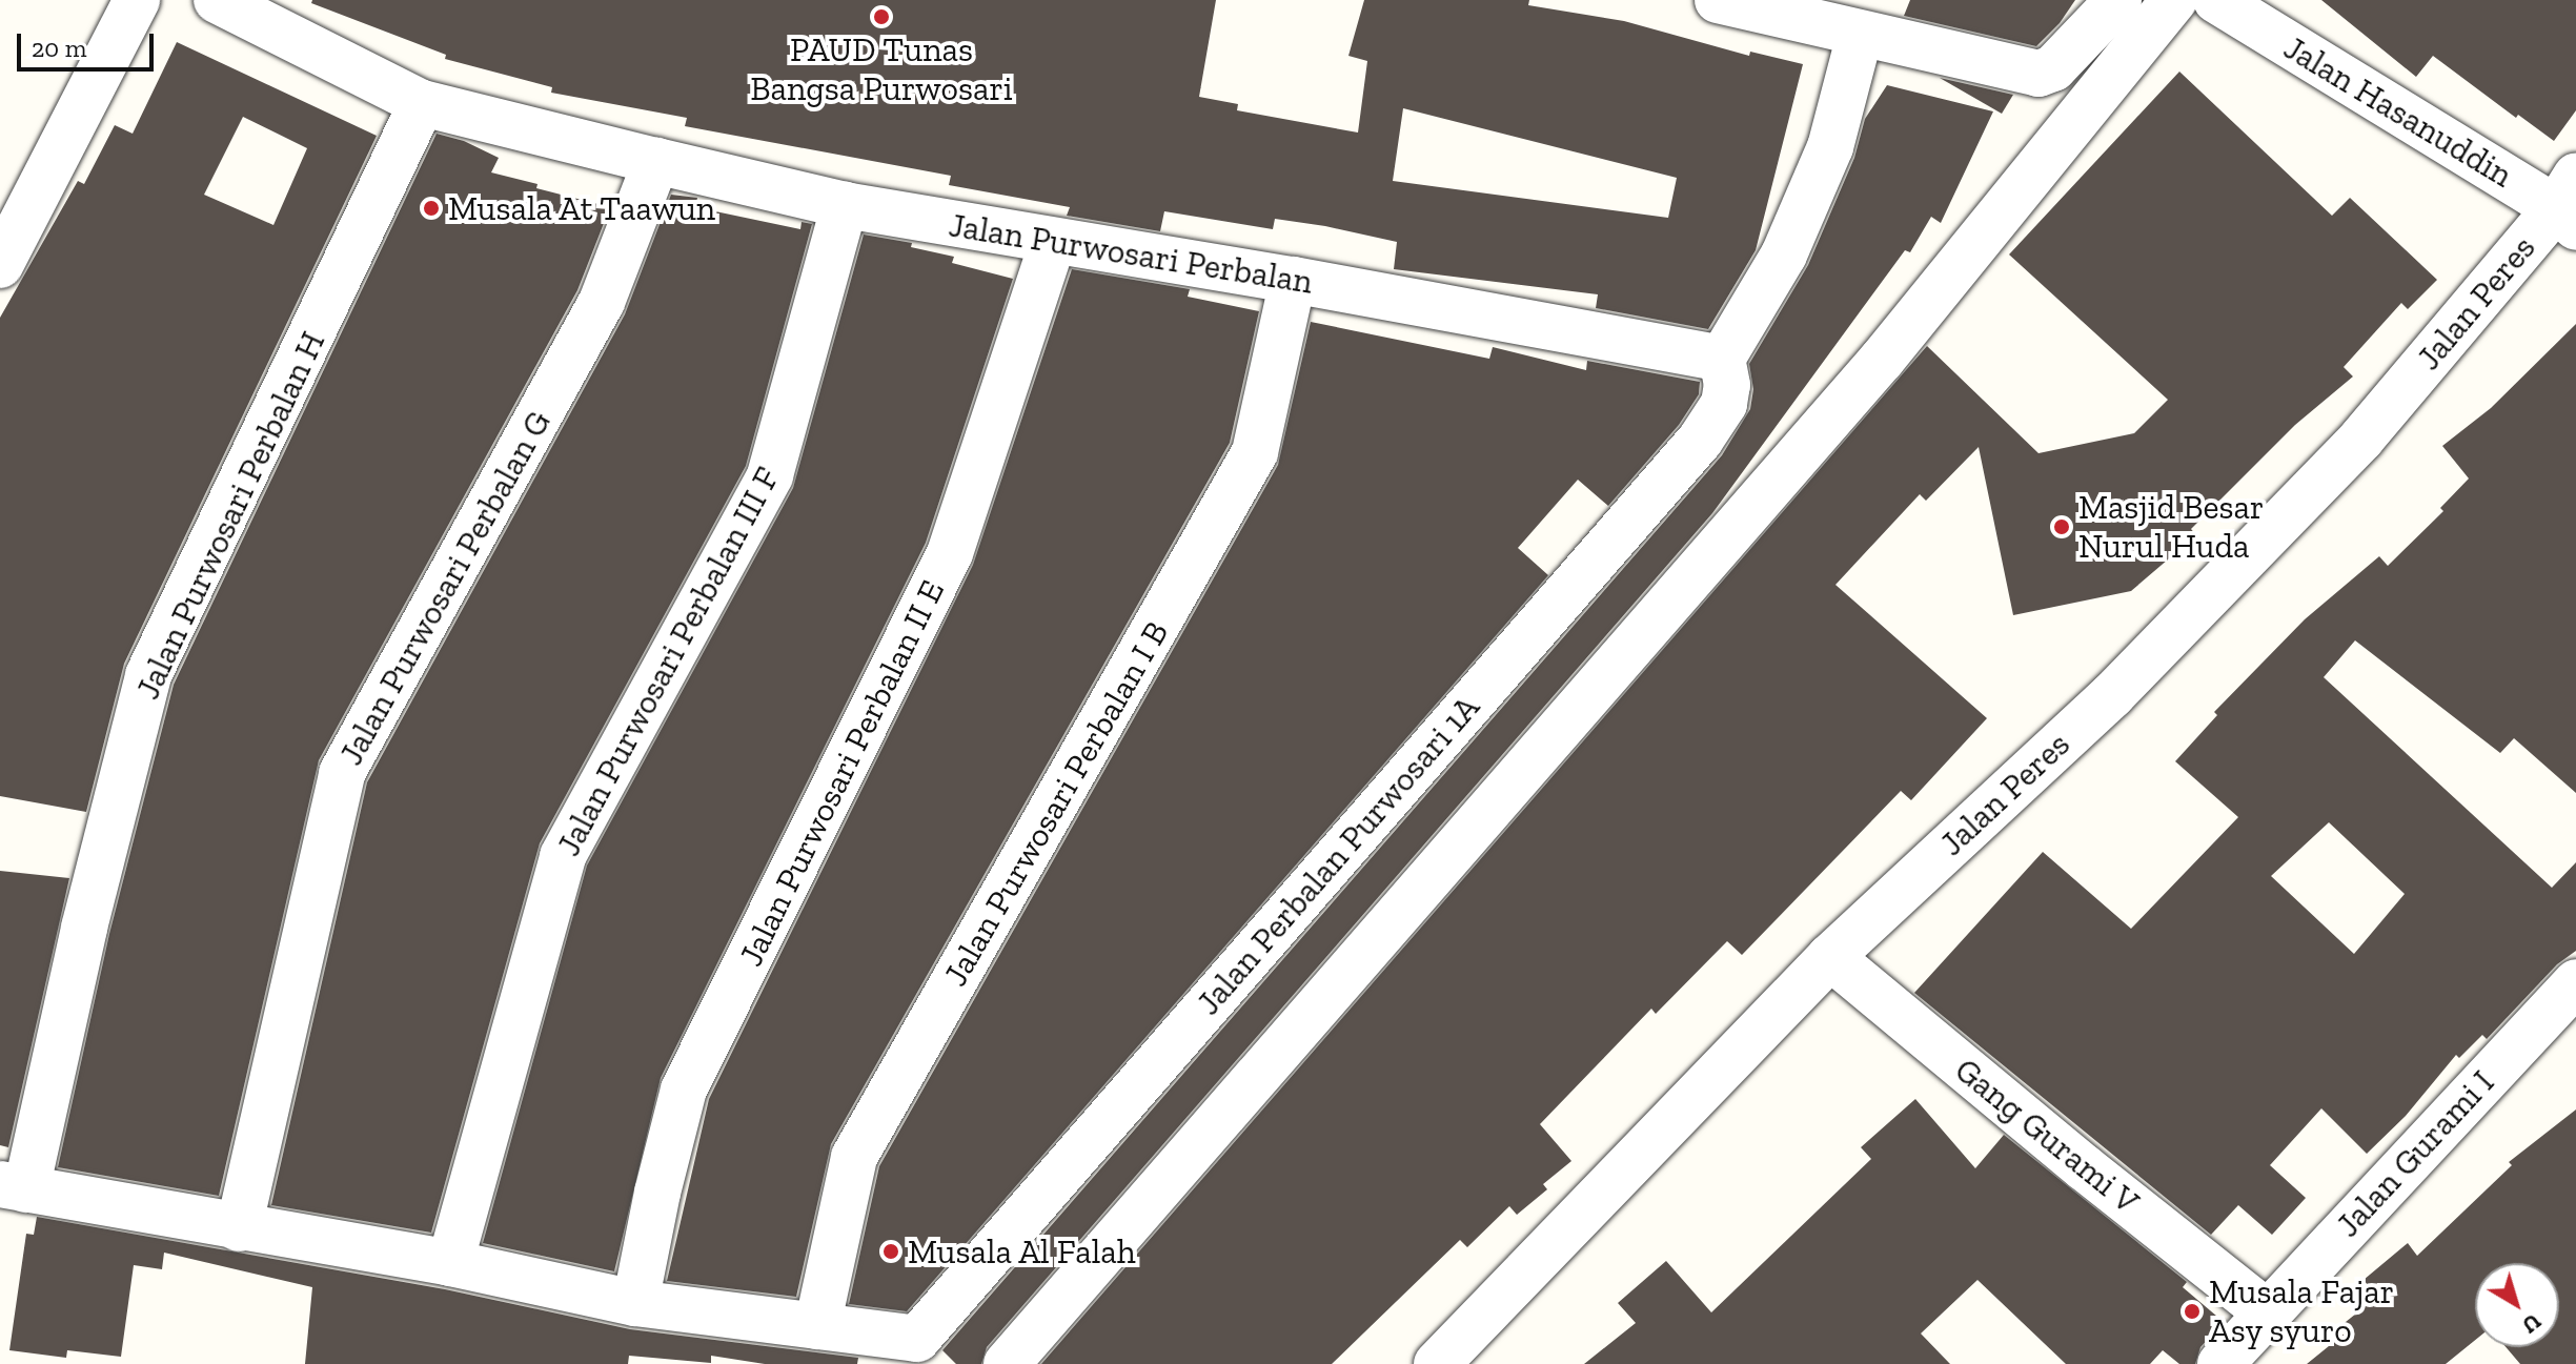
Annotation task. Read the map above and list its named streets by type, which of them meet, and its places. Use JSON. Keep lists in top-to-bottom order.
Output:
{
  "streets": {
    "street": [
      "Jalan Hasanuddin",
      "Jalan Purwosari Perbalan",
      "Jalan Peres",
      "Jalan Purwosari Perbalan H",
      "Jalan Purwosari Perbalan G",
      "Jalan Purwosari Perbalan III F",
      "Jalan Purwosari Perbalan II E",
      "Jalan Purwosari Perbalan I B",
      "Jalan Perbalan Purwosari 1A",
      "Gang Gurami V",
      "Jalan Gurami I"
    ]
  },
  "crossings": [
    ["Jalan Hasanuddin", "Jalan Peres"],
    ["Jalan Purwosari Perbalan", "Jalan Purwosari Perbalan H"],
    ["Jalan Purwosari Perbalan", "Jalan Purwosari Perbalan G"],
    ["Jalan Purwosari Perbalan", "Jalan Purwosari Perbalan III F"],
    ["Jalan Purwosari Perbalan", "Jalan Purwosari Perbalan II E"],
    ["Jalan Purwosari Perbalan", "Jalan Purwosari Perbalan I B"],
    ["Jalan Purwosari Perbalan", "Jalan Perbalan Purwosari 1A"],
    ["Jalan Peres", "Gang Gurami V"],
    ["Gang Gurami V", "Jalan Gurami I"]
  ],
  "places": [
    "PAUD Tunas Bangsa Purwosari",
    "Musala At Taawun",
    "Masjid Besar Nurul Huda",
    "Musala Al Falah",
    "Musala Fajar Asy syuro"
  ],
  "scale_bar": "20 m",
  "north": "bottom right"
}
